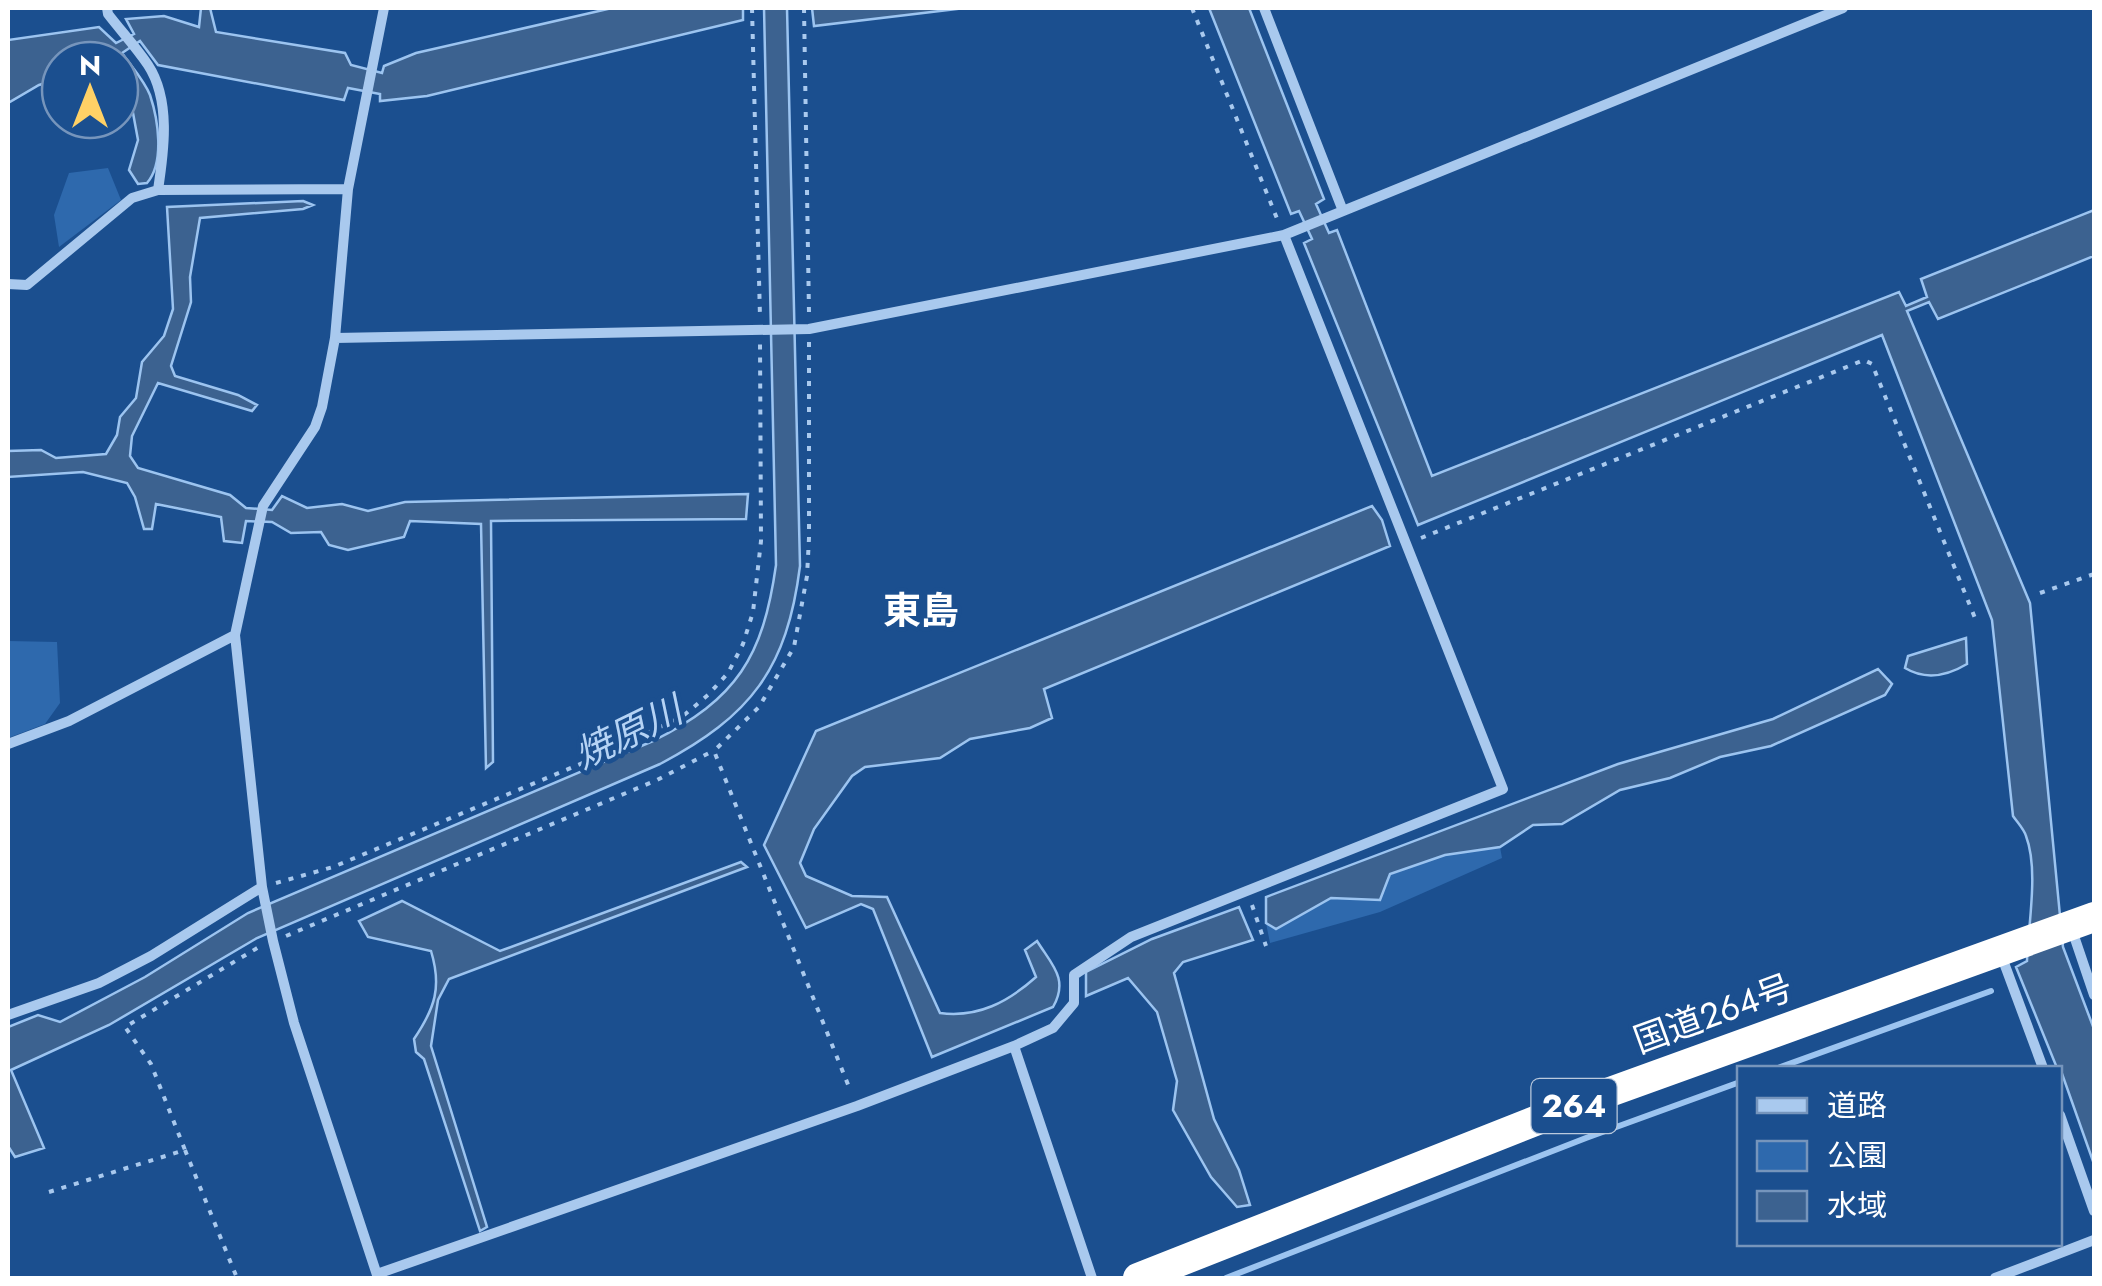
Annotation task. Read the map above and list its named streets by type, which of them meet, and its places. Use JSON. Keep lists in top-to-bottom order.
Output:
{
  "streets": {
    "highway": ["国道264号", "264"]
  },
  "districts": ["東島"],
  "water": ["焼原川"],
  "legend": ["道路", "公園", "水域"],
  "north": "top"
}
